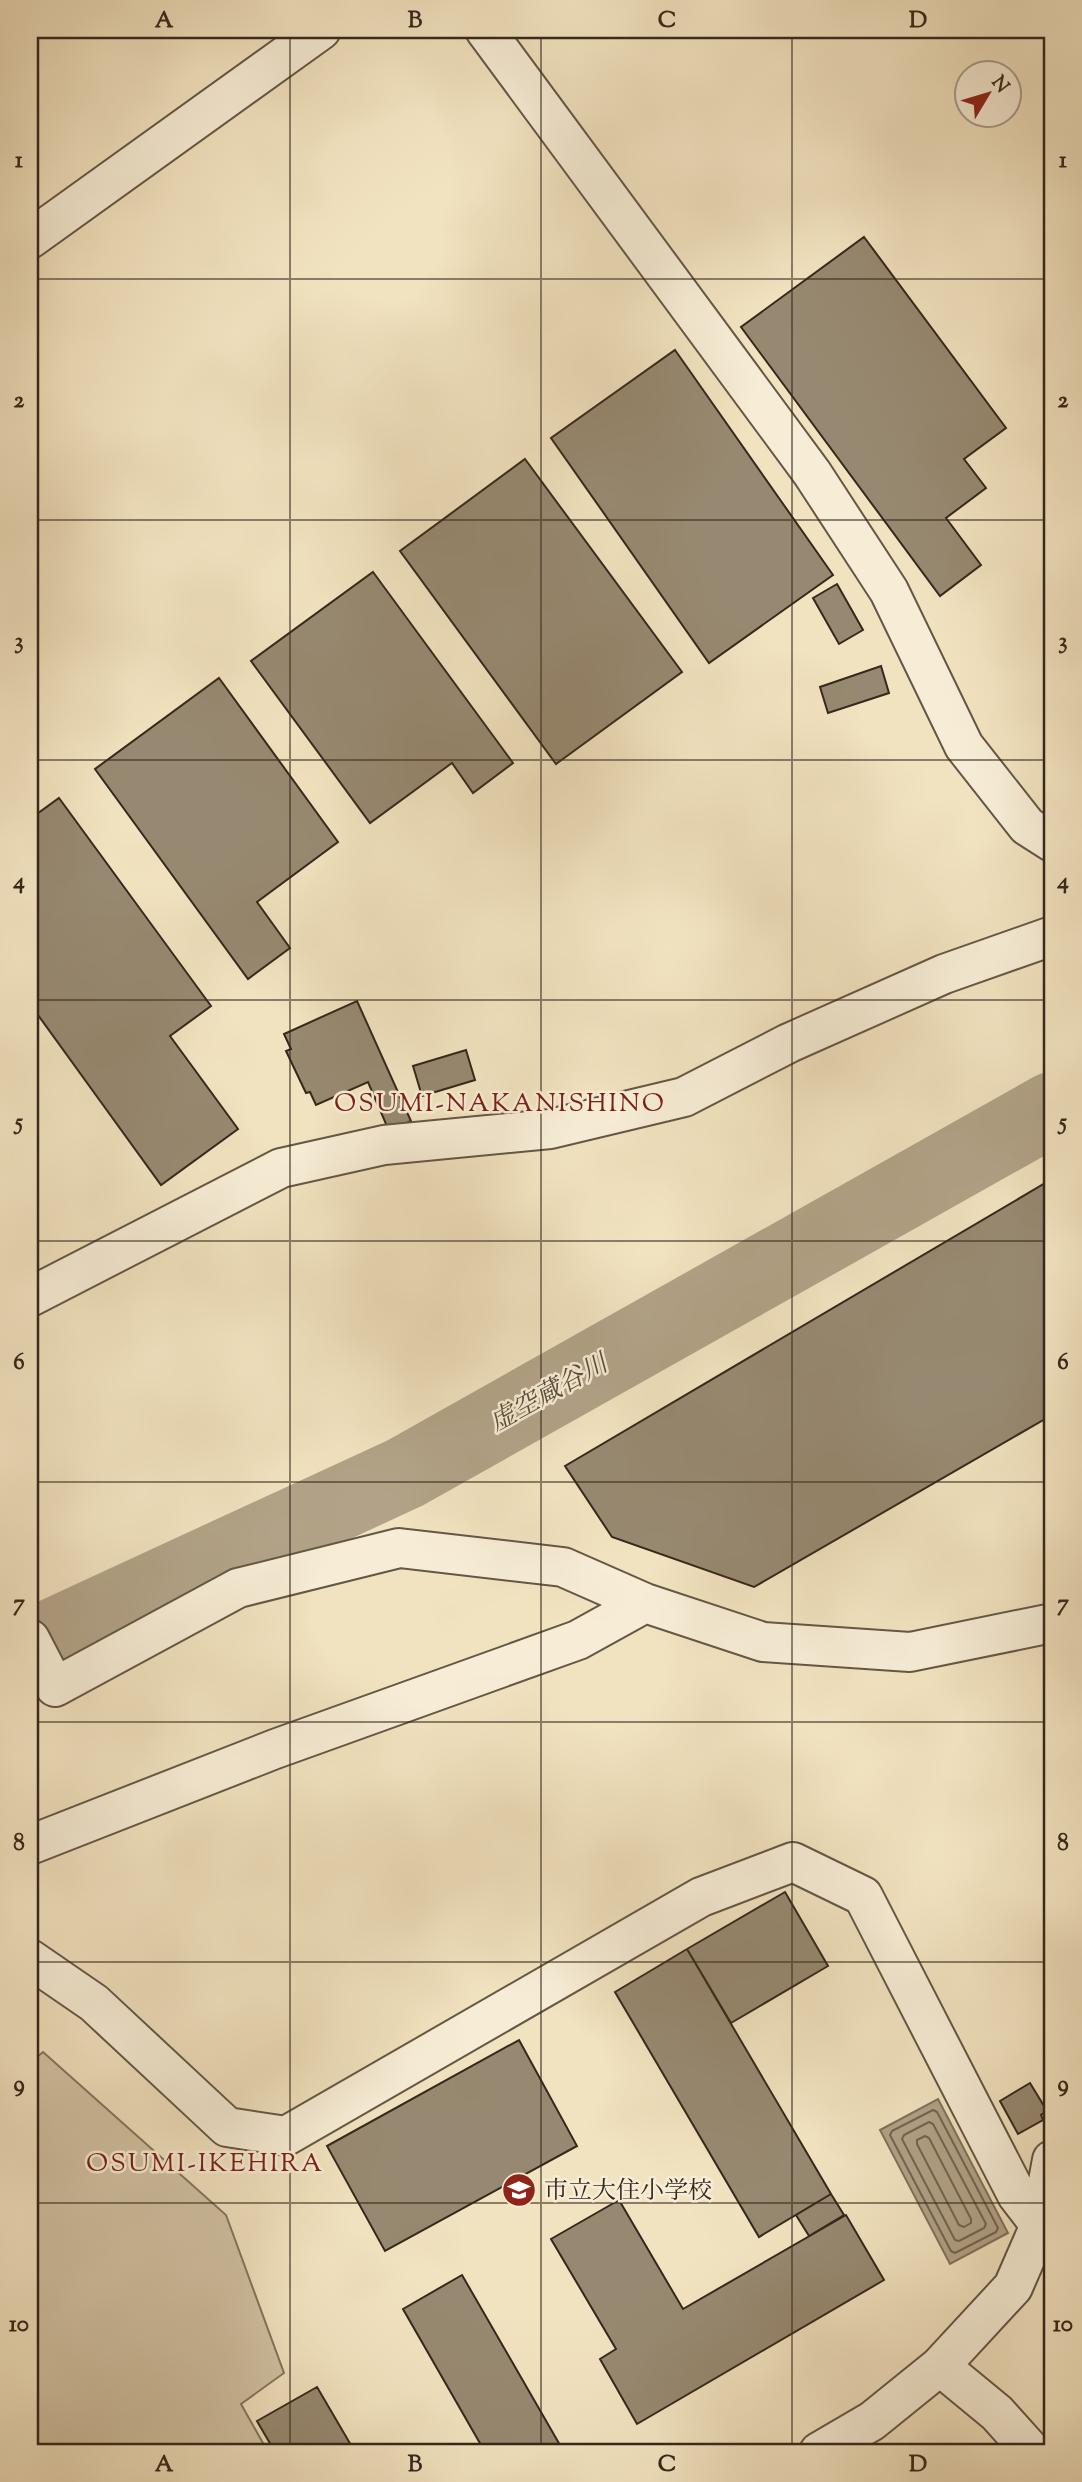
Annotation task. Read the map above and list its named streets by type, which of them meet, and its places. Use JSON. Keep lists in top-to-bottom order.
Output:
{
  "districts": ["OSUMI-NAKANISHINO", "OSUMI-IKEHIRA"],
  "water": ["虚空蔵谷川"],
  "places": {
    "school or university": ["市立大住小学校"]
  },
  "north": "top right",
  "grid": {
    "columns": [
      "A",
      "B",
      "C",
      "D"
    ],
    "rows": [
      "1",
      "2",
      "3",
      "4",
      "5",
      "6",
      "7",
      "8",
      "9",
      "10"
    ]
  }
}
